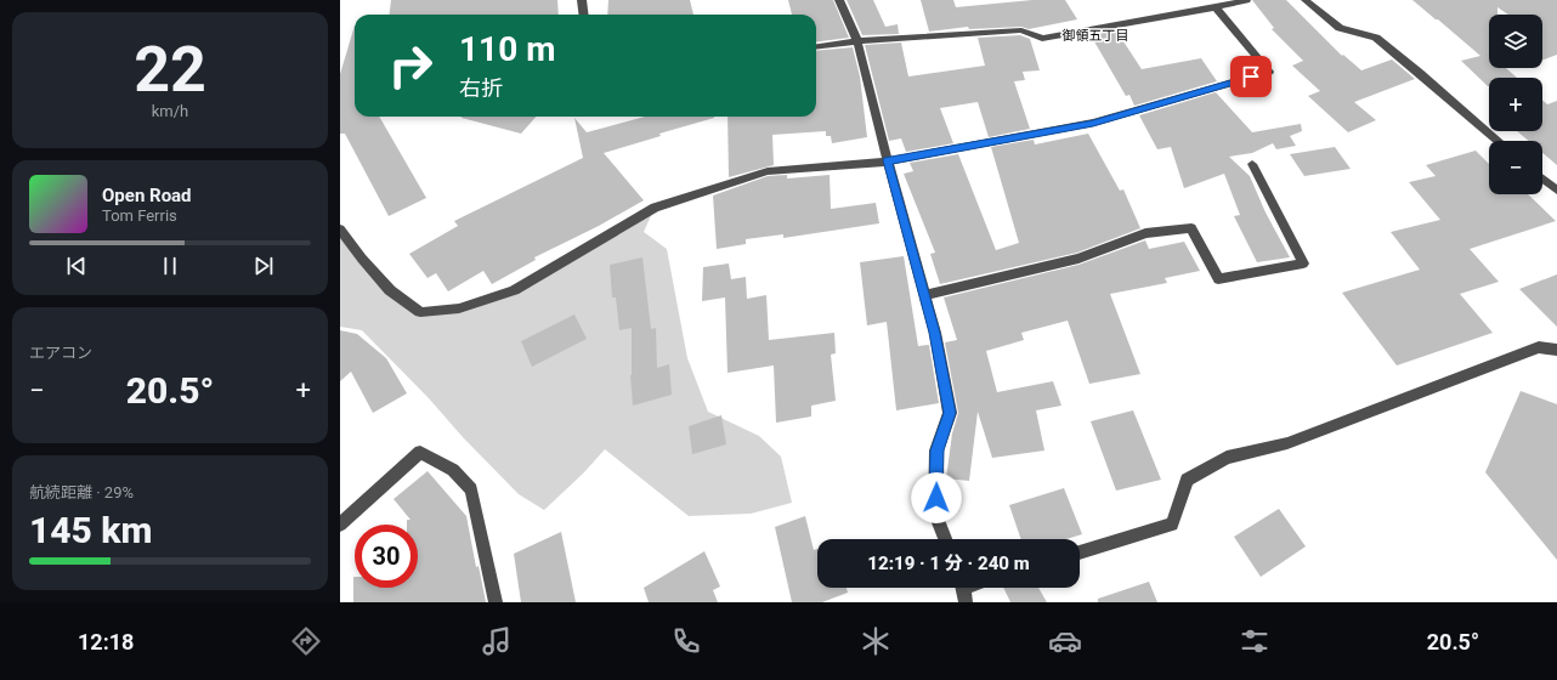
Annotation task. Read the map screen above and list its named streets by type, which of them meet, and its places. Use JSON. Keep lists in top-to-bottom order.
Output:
{
  "districts": ["御領五丁目"],
  "page": {
    "tile": [
      ["22", "km/h"],
      "エアコン",
      ["航続距離 · 29%", "145 km"]
    ],
    "map_buttons": ["+", "−"],
    "turn": ["110 m", "右折"],
    "song": ["Open Road", "Tom Ferris"],
    "heat": ["−", "20.5°", "+"],
    "limit": "30",
    "trip": "12:19 · 1 分 · 240 m",
    "tabs": ["12:18", "20.5°"]
  }
}
